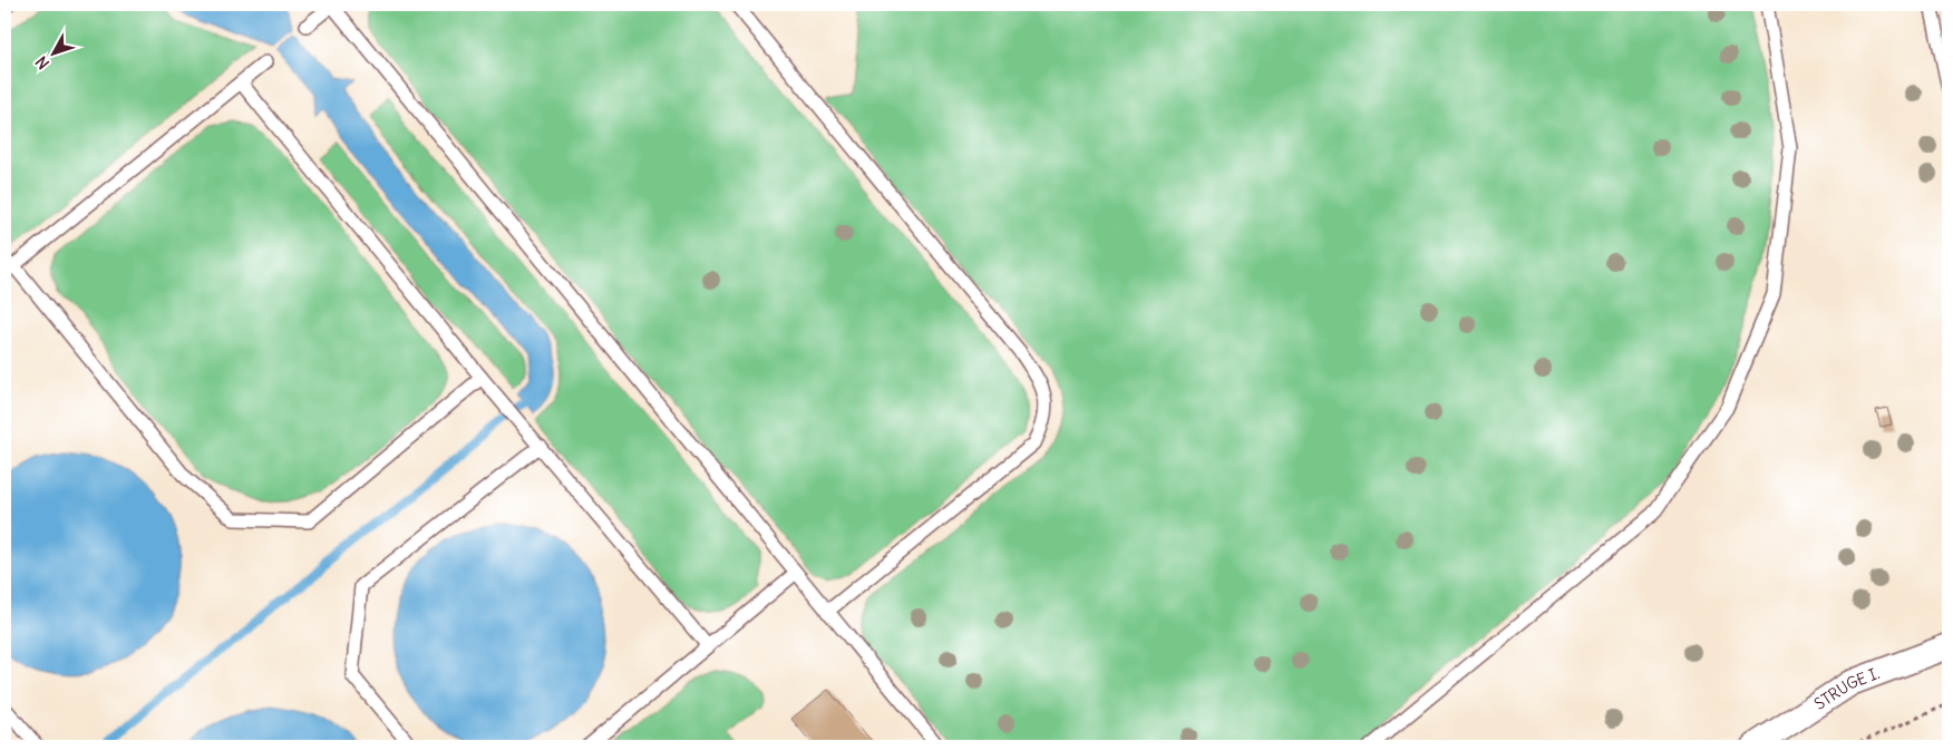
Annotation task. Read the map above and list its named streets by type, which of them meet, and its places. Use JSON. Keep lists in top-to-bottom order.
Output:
{
  "streets": {
    "street": ["STRUGE I."]
  },
  "north": "bottom left"
}
